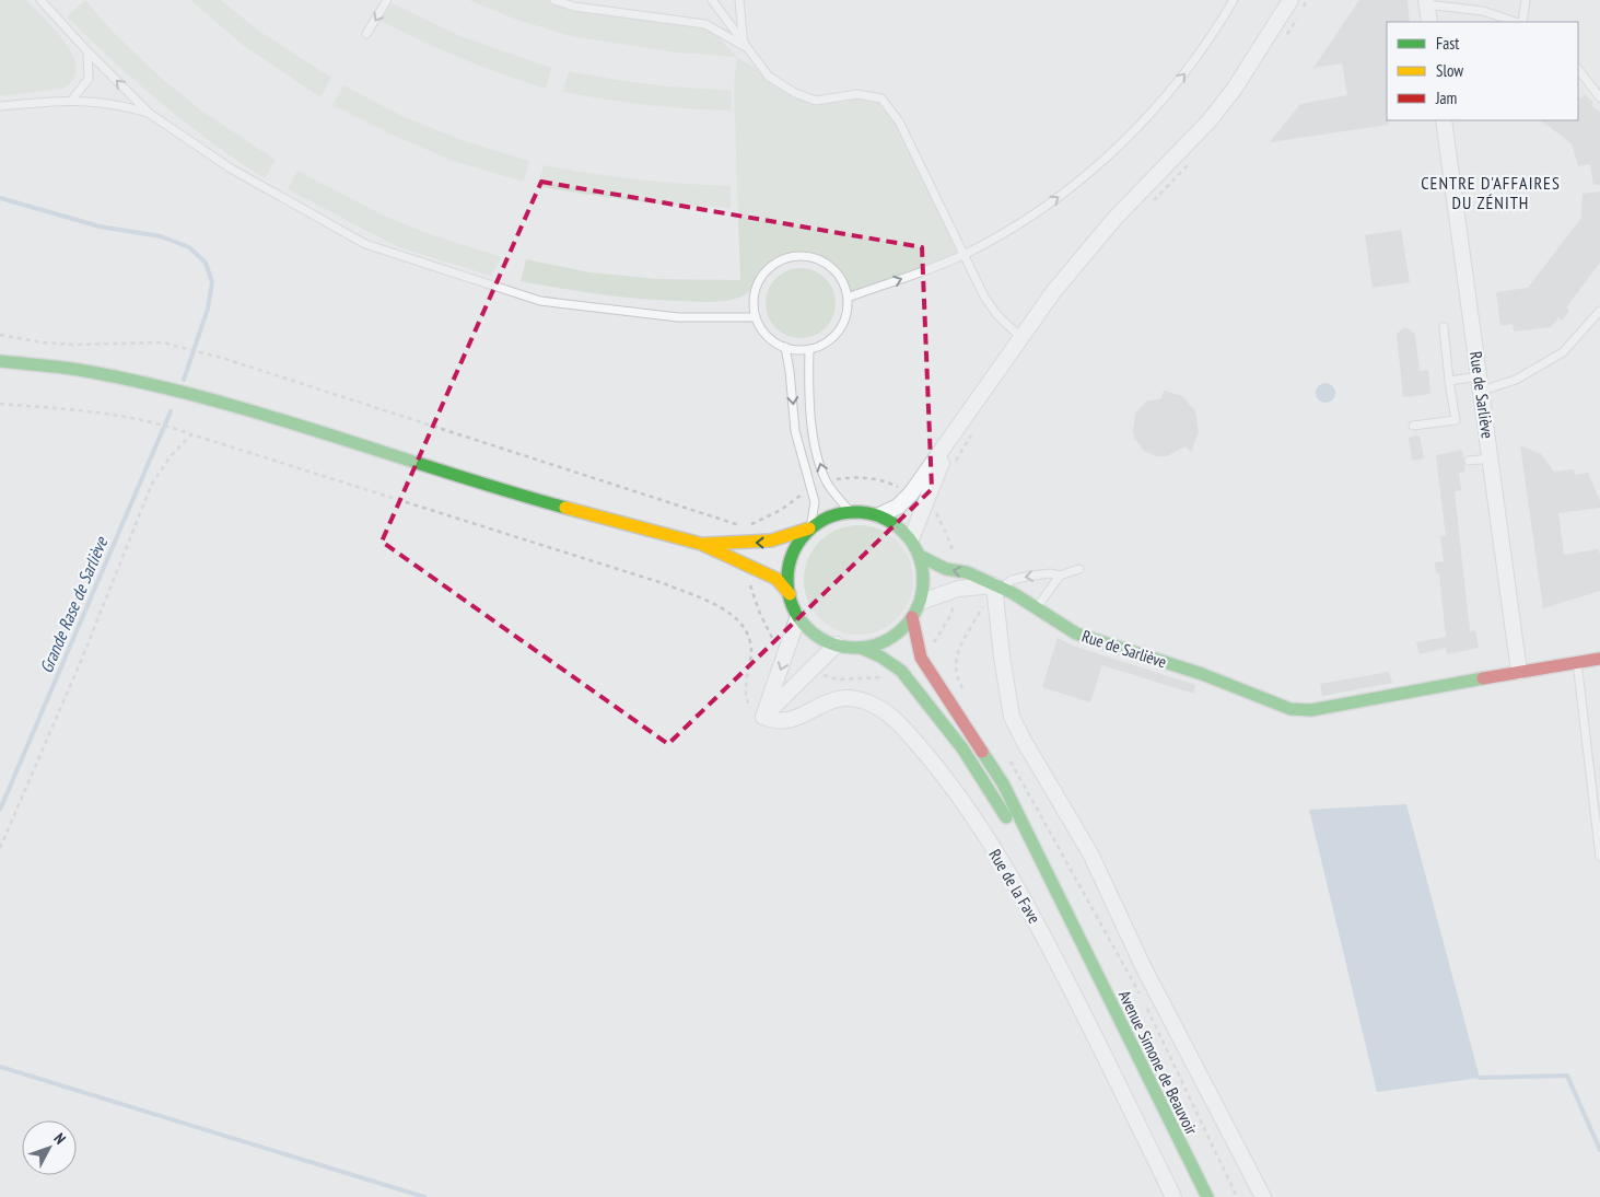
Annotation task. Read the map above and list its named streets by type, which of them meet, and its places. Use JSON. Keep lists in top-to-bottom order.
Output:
{
  "streets": {
    "main road": ["Rue de Sarliève", "Avenue Simone de Beauvoir"],
    "street": ["Rue de la Fave"]
  },
  "districts": ["CENTRE D'AFFAIRES DU ZÉNITH"],
  "water": ["Grande Rase de Sarliève"],
  "legend": ["Fast", "Slow", "Jam"],
  "north": "top right"
}
